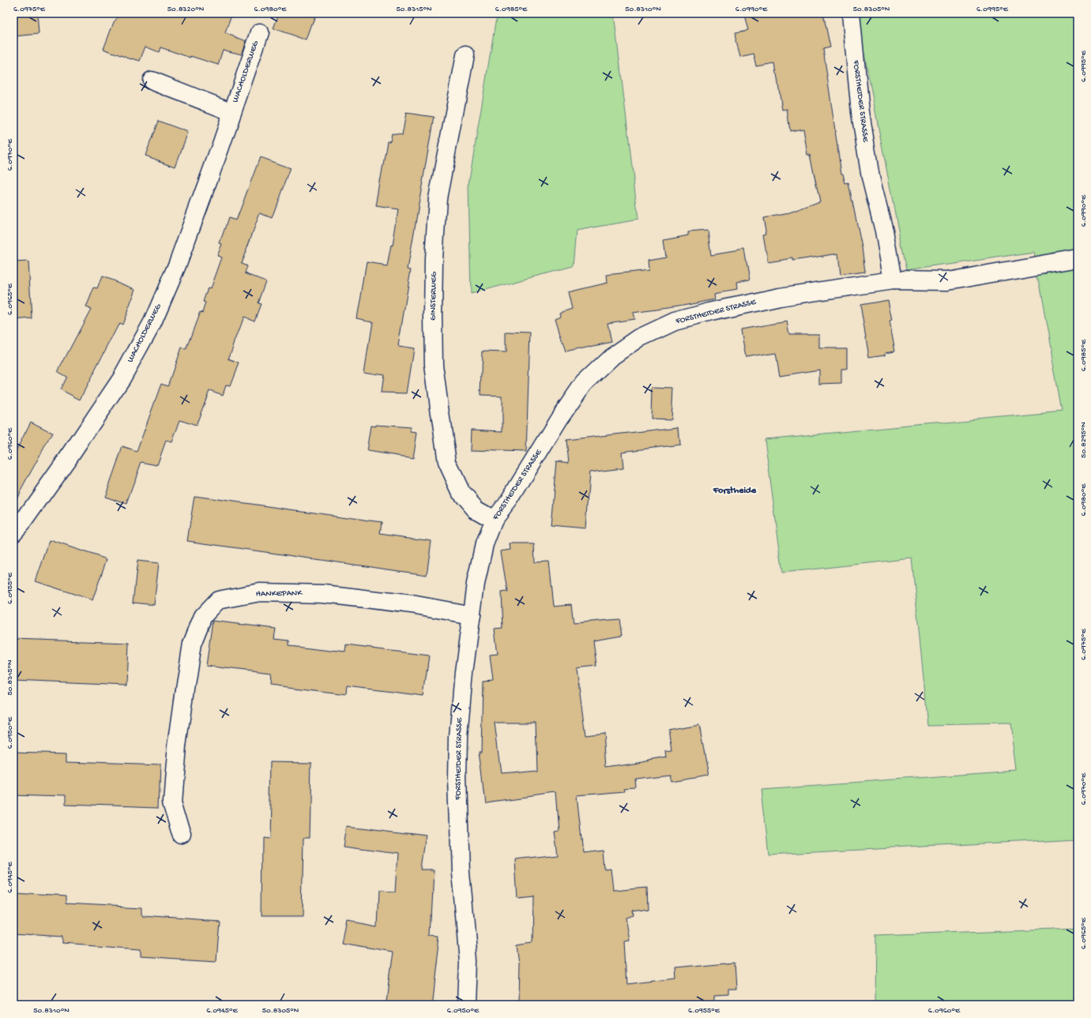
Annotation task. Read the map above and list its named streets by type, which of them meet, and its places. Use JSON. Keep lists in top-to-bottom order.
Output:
{
  "streets": {
    "street": [
      "WACHOLDERWEG",
      "FORSTHEIDER STRASSE",
      "GINSTERWEG",
      "HANKEPANK"
    ]
  },
  "crossings": [
    ["FORSTHEIDER STRASSE", "GINSTERWEG"],
    ["FORSTHEIDER STRASSE", "HANKEPANK"]
  ],
  "districts": ["Forstheide"],
  "coordinates": [
    "6.0975°E",
    "50.8320°N",
    "6.0980°E",
    "50.8315°N",
    "6.0985°E",
    "50.8310°N",
    "6.0990°E",
    "50.8305°N",
    "6.0995°E",
    "6.0970°E",
    "6.0965°E",
    "50.8295°N",
    "6.0960°E",
    "6.0955°E",
    "6.0950°E",
    "6.0945°E"
  ]
}
